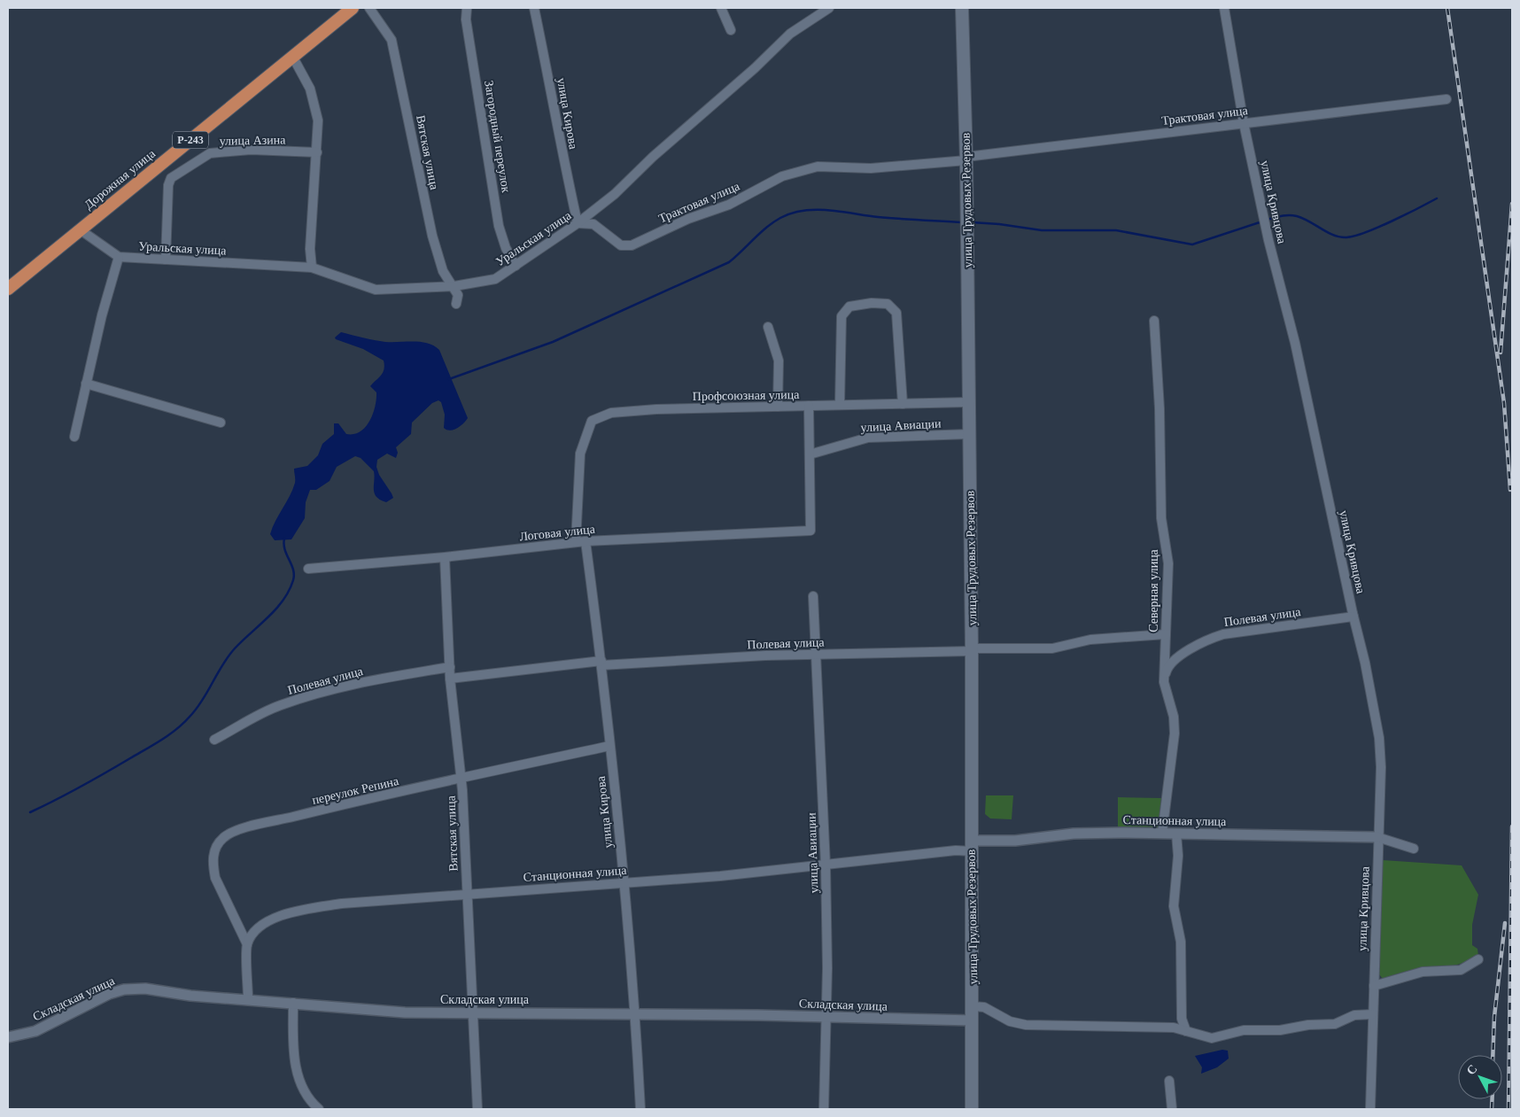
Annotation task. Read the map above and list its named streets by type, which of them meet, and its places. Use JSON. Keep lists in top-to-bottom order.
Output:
{
  "streets": {
    "highway": ["Р-243", "Дорожная улица"],
    "main road": ["улица Трудовых Резервов"],
    "street": [
      "улица Кирова",
      "Трактовая улица",
      "Загородный переулок",
      "улица Азина",
      "Вятская улица",
      "улица Кривцова",
      "Уральская улица",
      "Профсоюзная улица",
      "улица Авиации",
      "Логовая улица",
      "Северная улица",
      "Полевая улица",
      "переулок Репина",
      "Станционная улица",
      "Складская улица"
    ]
  },
  "crossings": [
    ["улица Кирова", "Трактовая улица"],
    ["улица Кирова", "Уральская улица"],
    ["улица Кирова", "Профсоюзная улица"],
    ["улица Кирова", "Логовая улица"],
    ["улица Кирова", "Полевая улица"],
    ["улица Кирова", "переулок Репина"],
    ["улица Кирова", "Станционная улица"],
    ["улица Кирова", "Складская улица"],
    ["Трактовая улица", "улица Трудовых Резервов"],
    ["Трактовая улица", "улица Кривцова"],
    ["Трактовая улица", "Уральская улица"],
    ["Загородный переулок", "Уральская улица"],
    ["Вятская улица", "Уральская улица"],
    ["Вятская улица", "Логовая улица"],
    ["Вятская улица", "Полевая улица"],
    ["Вятская улица", "переулок Репина"],
    ["Вятская улица", "Станционная улица"],
    ["Вятская улица", "Складская улица"],
    ["улица Трудовых Резервов", "Профсоюзная улица"],
    ["улица Трудовых Резервов", "улица Авиации"],
    ["улица Трудовых Резервов", "Полевая улица"],
    ["улица Трудовых Резервов", "Станционная улица"],
    ["улица Трудовых Резервов", "Складская улица"],
    ["улица Кривцова", "Полевая улица"],
    ["улица Кривцова", "Станционная улица"],
    ["улица Авиации", "Логовая улица"],
    ["улица Авиации", "Полевая улица"],
    ["улица Авиации", "Станционная улица"],
    ["улица Авиации", "Складская улица"],
    ["Северная улица", "Полевая улица"],
    ["Северная улица", "Станционная улица"],
    ["переулок Репина", "Станционная улица"]
  ],
  "north": "top left"
}
